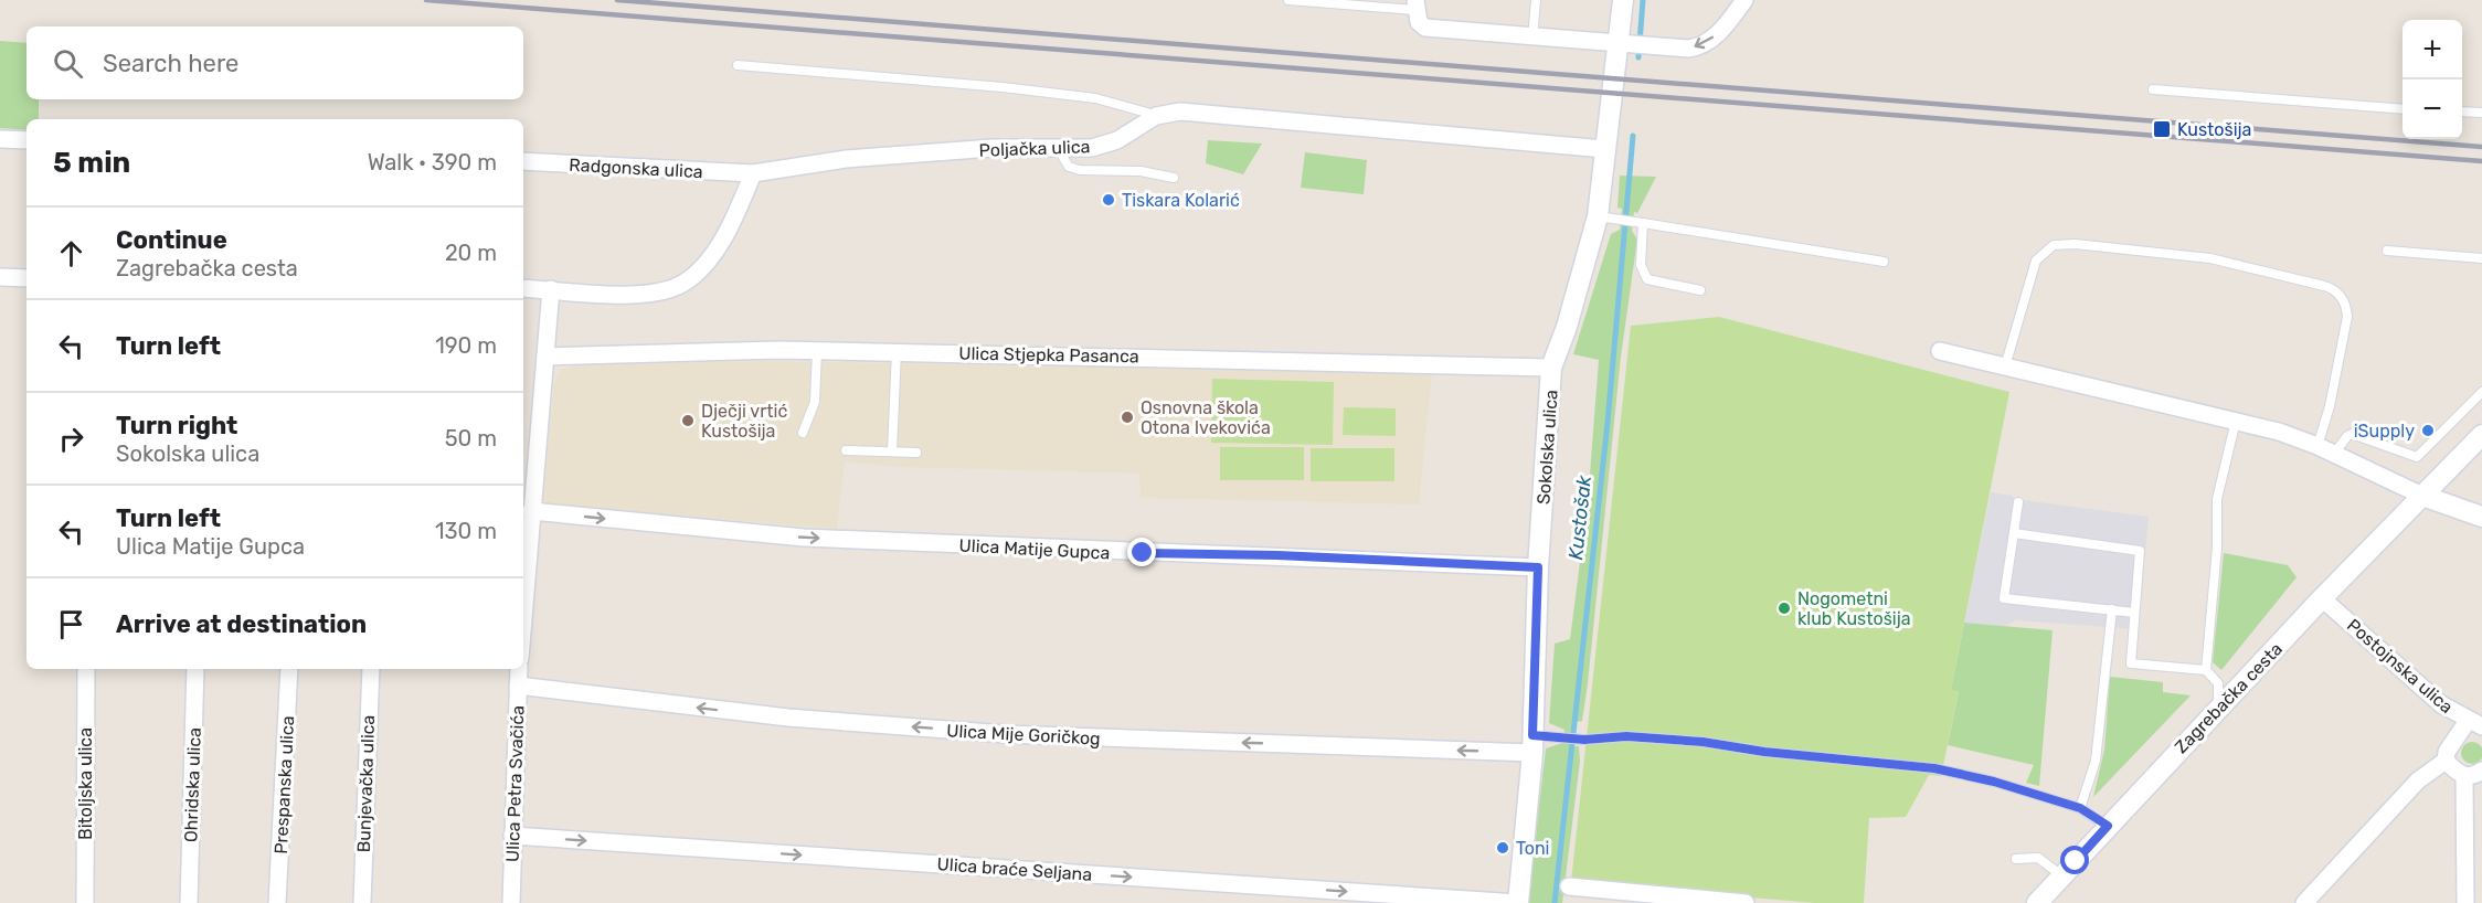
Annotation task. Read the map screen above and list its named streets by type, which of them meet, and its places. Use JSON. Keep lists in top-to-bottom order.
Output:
{
  "streets": {
    "street": [
      "Poljačka ulica",
      "Radgonska ulica",
      "Ulica Stjepka Pasanca",
      "Sokolska ulica",
      "Ulica Matije Gupca",
      "Postojnska ulica",
      "Zagrebačka cesta",
      "Ulica Mije Goričkog",
      "Bitoljska ulica",
      "Bunjevačka ulica",
      "Ulica Petra Svačića",
      "Ohridska ulica",
      "Prespanska ulica",
      "Ulica braće Seljana"
    ]
  },
  "crossings": [
    ["Poljačka ulica", "Radgonska ulica"],
    ["Poljačka ulica", "Sokolska ulica"],
    ["Ulica Stjepka Pasanca", "Sokolska ulica"],
    ["Sokolska ulica", "Ulica Matije Gupca"],
    ["Sokolska ulica", "Ulica Mije Goričkog"],
    ["Sokolska ulica", "Ulica braće Seljana"],
    ["Postojnska ulica", "Zagrebačka cesta"],
    ["Ulica Mije Goričkog", "Ulica Petra Svačića"],
    ["Ulica Petra Svačića", "Ulica braće Seljana"]
  ],
  "one_way": ["Ulica Matije Gupca", "Ulica Mije Goričkog", "Ulica braće Seljana"],
  "water": ["Kustošak"],
  "places": {
    "transit": ["Kustošija"],
    "other": [
      "Tiskara Kolarić",
      "Osnovna škola Otona Ivekovića",
      "Dječji vrtić Kustošija",
      "iSupply",
      "Nogometni klub Kustošija",
      "Toni"
    ]
  },
  "page": {
    "map_buttons": ["+", "−"],
    "search": "Search here",
    "heading": ["5 min", "Walk · 390 m"],
    "list": [
      ["Continue", "Zagrebačka cesta", "20 m"],
      ["Turn left", "190 m"],
      ["Turn right", "Sokolska ulica", "50 m"],
      ["Turn left", "Ulica Matije Gupca", "130 m"],
      "Arrive at destination"
    ]
  }
}
